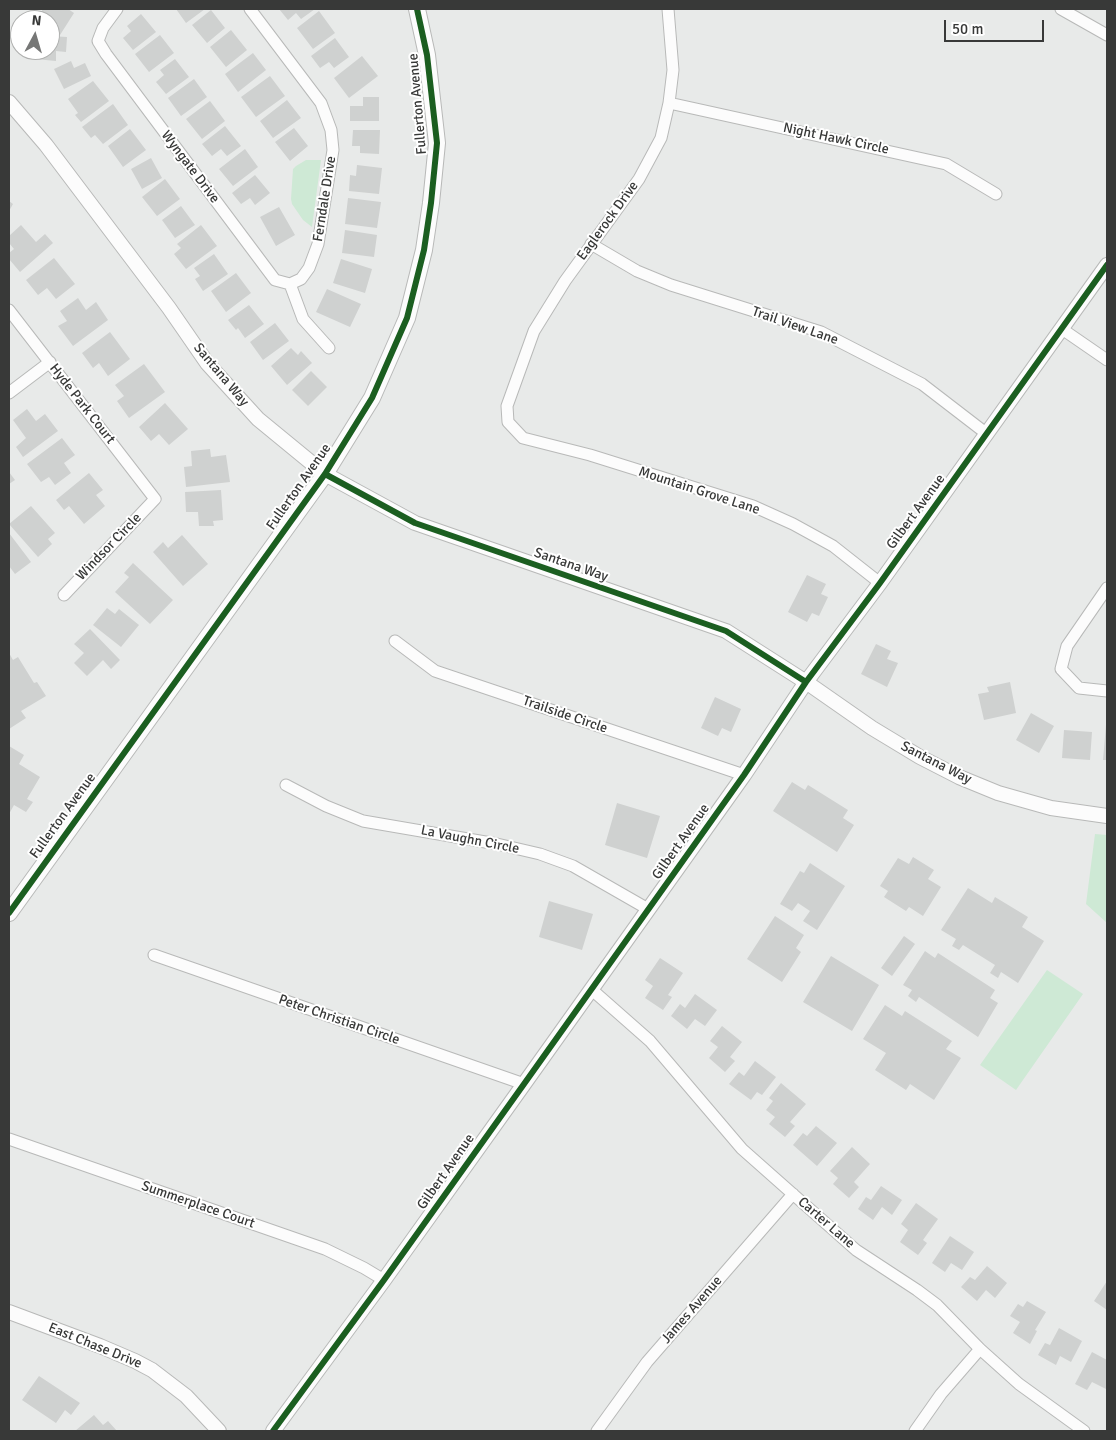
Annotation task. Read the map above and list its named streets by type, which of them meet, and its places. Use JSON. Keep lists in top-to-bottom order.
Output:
{
  "streets": {
    "main road": ["Fullerton Avenue"],
    "street": [
      "Night Hawk Circle",
      "Wyngate Drive",
      "Ferndale Drive",
      "Eaglerock Drive",
      "Trail View Lane",
      "Santana Way",
      "Hyde Park Court",
      "Mountain Grove Lane",
      "Gilbert Avenue",
      "Windsor Circle",
      "Trailside Circle",
      "La Vaughn Circle",
      "Peter Christian Circle",
      "Summerplace Court",
      "Carter Lane",
      "James Avenue",
      "East Chase Drive"
    ]
  },
  "crossings": [
    ["Fullerton Avenue", "Santana Way"],
    ["Night Hawk Circle", "Eaglerock Drive"],
    ["Wyngate Drive", "Ferndale Drive"],
    ["Eaglerock Drive", "Trail View Lane"],
    ["Eaglerock Drive", "Mountain Grove Lane"],
    ["Trail View Lane", "Gilbert Avenue"],
    ["Santana Way", "Gilbert Avenue"],
    ["Hyde Park Court", "Windsor Circle"],
    ["Mountain Grove Lane", "Gilbert Avenue"],
    ["Gilbert Avenue", "Trailside Circle"],
    ["Gilbert Avenue", "La Vaughn Circle"],
    ["Gilbert Avenue", "Peter Christian Circle"],
    ["Gilbert Avenue", "Summerplace Court"],
    ["Gilbert Avenue", "Carter Lane"],
    ["Carter Lane", "James Avenue"]
  ],
  "scale_bar": "50 m",
  "north": "top"
}
